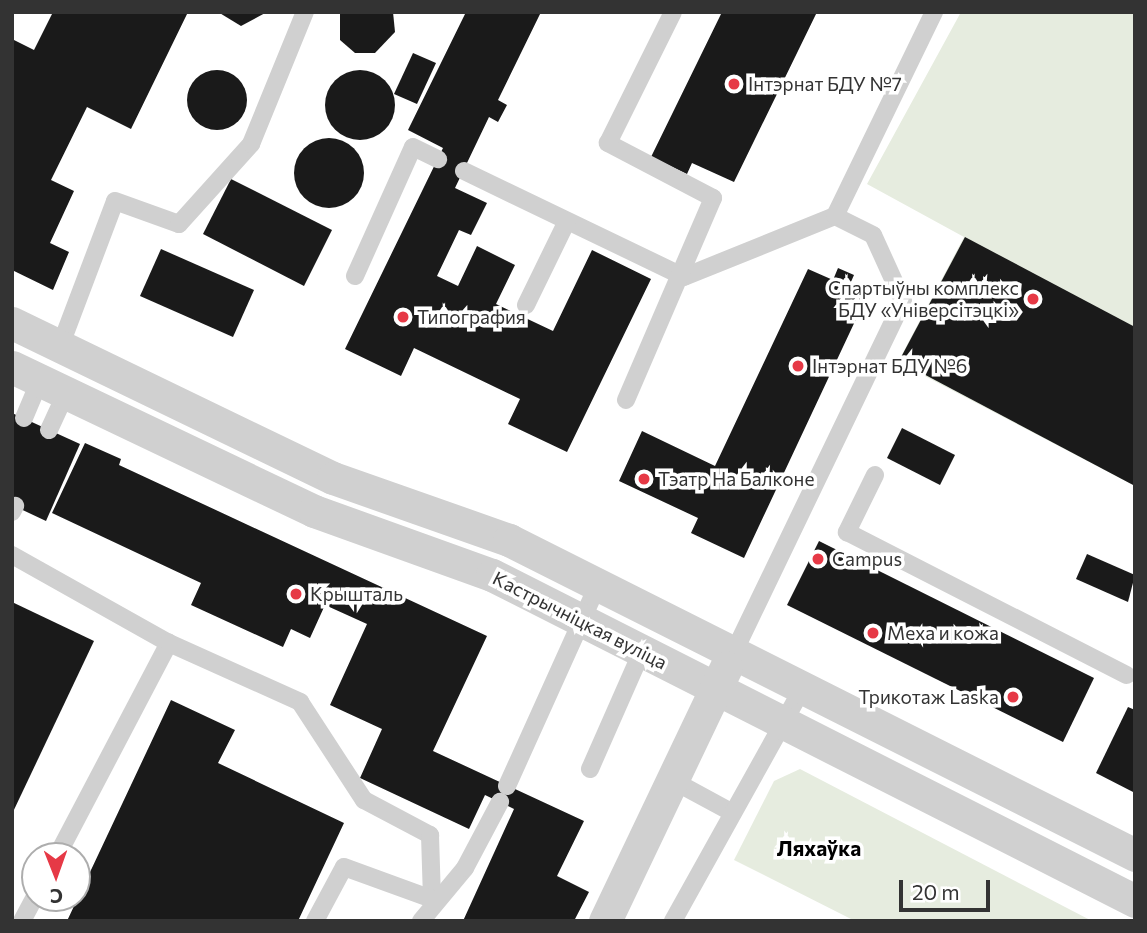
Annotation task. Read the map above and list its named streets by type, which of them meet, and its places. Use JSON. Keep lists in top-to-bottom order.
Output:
{
  "streets": {
    "street": ["Кастрычніцкая вуліца"]
  },
  "districts": ["Ляхаўка"],
  "places": [
    "Інтэрнат БДУ №7",
    "Спартыўны комплекс БДУ «Універсітэцкі»",
    "Типография",
    "Інтэрнат БДУ №6",
    "Тэатр На Балконе",
    "Campus",
    "Крышталь",
    "Меха и кожа",
    "Трикотаж Laska"
  ],
  "scale_bar": "20 m",
  "north": "bottom"
}
